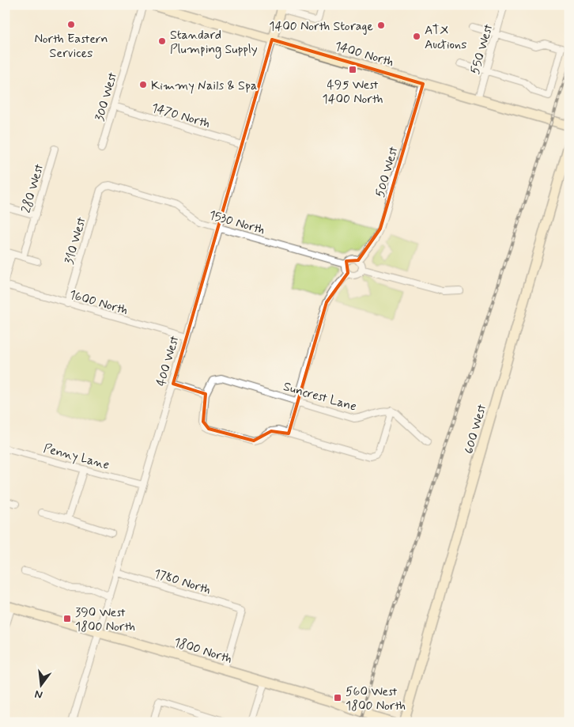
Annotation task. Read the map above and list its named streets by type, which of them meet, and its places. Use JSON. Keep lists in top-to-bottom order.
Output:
{
  "streets": {
    "street": [
      "550 West",
      "1400 North",
      "300 West",
      "1470 North",
      "500 West",
      "280 West",
      "1530 North",
      "310 West",
      "1600 North",
      "400 West",
      "Suncrest Lane",
      "600 West",
      "Penny Lane",
      "1780 North",
      "1800 North"
    ]
  },
  "crossings": [
    ["550 West", "1400 North"],
    ["1400 North", "500 West"],
    ["1400 North", "400 West"],
    ["300 West", "1470 North"],
    ["1470 North", "400 West"],
    ["500 West", "1530 North"],
    ["1530 North", "310 West"],
    ["1530 North", "400 West"],
    ["310 West", "1600 North"],
    ["1600 North", "400 West"],
    ["400 West", "Penny Lane"],
    ["400 West", "1780 North"],
    ["400 West", "1800 North"],
    ["1780 North", "1800 North"]
  ],
  "places": {
    "other": [
      "North Eastern Services",
      "1400 North Storage",
      "ATX Auctions",
      "Standard Plumping Supply",
      "Kimmy Nails & Spa"
    ],
    "transit": ["495 West 1400 North", "390 West 1800 North", "560 West 1800 North"]
  },
  "north": "bottom"
}
